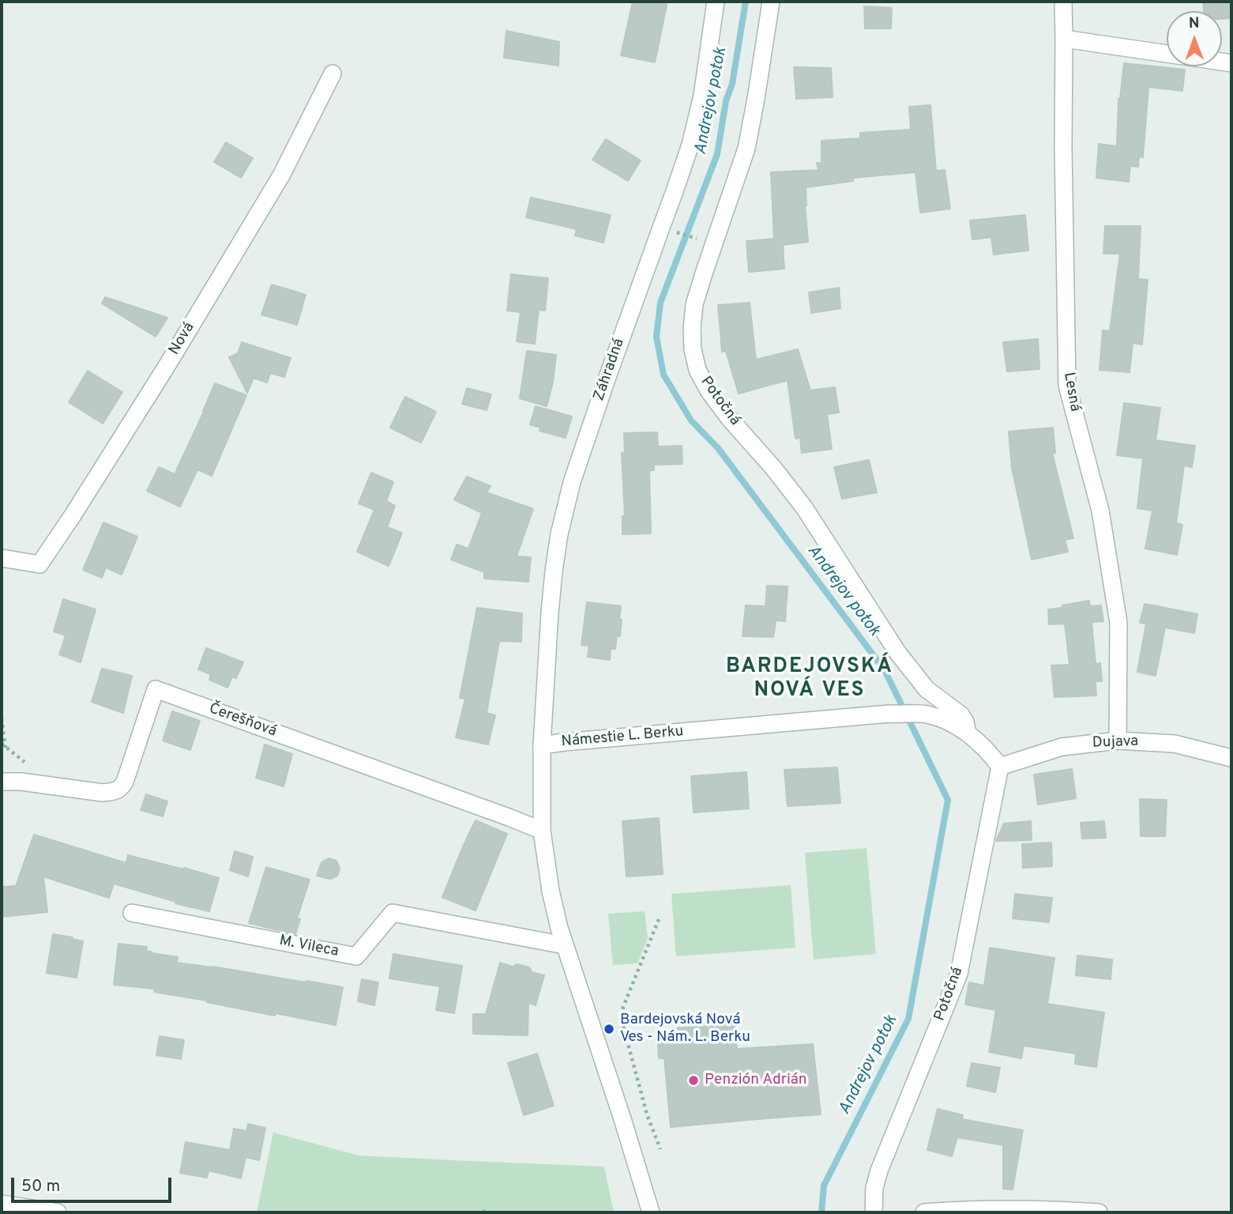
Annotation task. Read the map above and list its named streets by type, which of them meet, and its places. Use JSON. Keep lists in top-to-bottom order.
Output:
{
  "streets": {
    "street": [
      "Nová",
      "Záhradná",
      "Lesná",
      "Potočná",
      "Čerešňová",
      "Námestie L. Berku",
      "Dujava",
      "M. Vileca"
    ]
  },
  "crossings": [
    ["Záhradná", "Námestie L. Berku"],
    ["Lesná", "Dujava"],
    ["Potočná", "Námestie L. Berku"],
    ["Potočná", "Dujava"],
    ["Čerešňová", "Námestie L. Berku"],
    ["Námestie L. Berku", "Dujava"],
    ["Námestie L. Berku", "M. Vileca"]
  ],
  "districts": ["BARDEJOVSKÁ NOVÁ VES"],
  "water": ["Andrejov potok"],
  "places": ["Bardejovská Nová Ves - Nám. L. Berku", "Penzión Adrián"],
  "scale_bar": "50 m",
  "north": "top"
}
